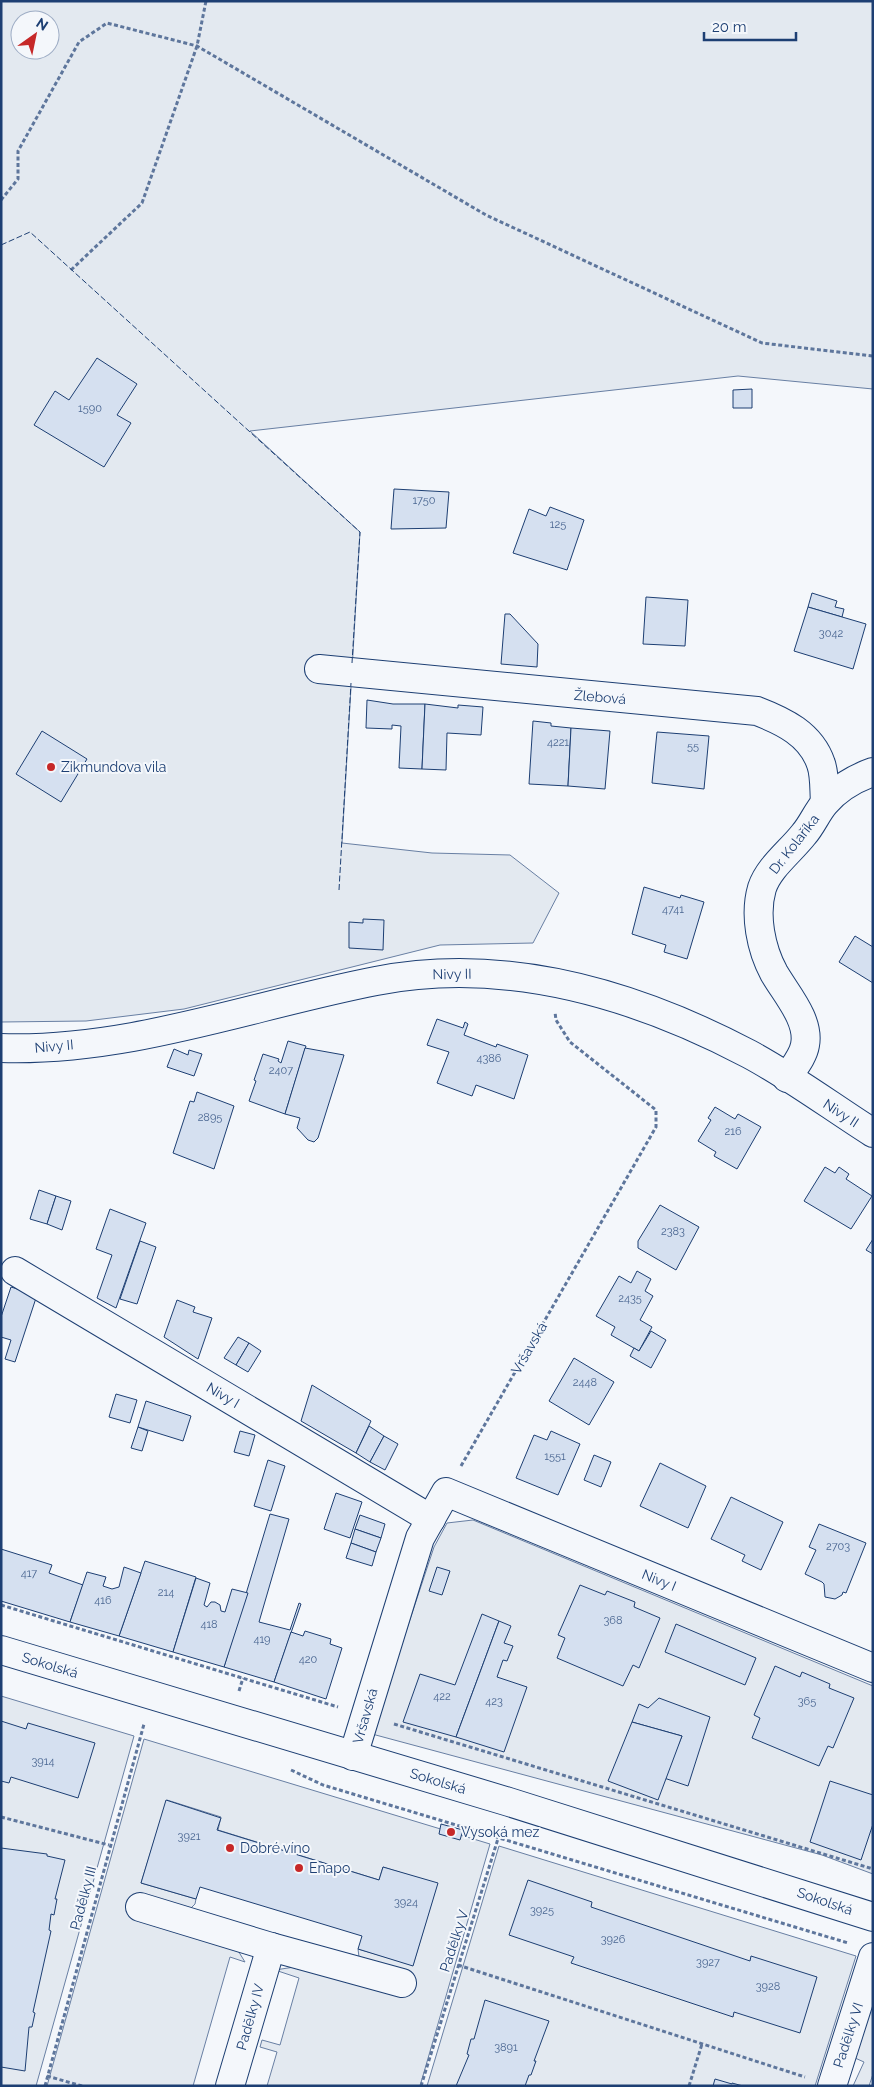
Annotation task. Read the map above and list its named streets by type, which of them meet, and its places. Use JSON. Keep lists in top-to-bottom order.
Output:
{
  "streets": {
    "street": [
      "Žlebová",
      "Dr. Kolaříka",
      "Nivy II",
      "Vršavská",
      "Nivy I",
      "Sokolská",
      "Padělky IV",
      "Padělky VI"
    ],
    "path": ["Padělky III", "Padělky V"]
  },
  "crossings": [
    ["Žlebová", "Dr. Kolaříka"],
    ["Dr. Kolaříka", "Nivy II"],
    ["Nivy II", "Vršavská"],
    ["Vršavská", "Nivy I"],
    ["Vršavská", "Sokolská"],
    ["Sokolská", "Padělky V"]
  ],
  "places": [
    "Zikmundova vila",
    "Vysoká mez",
    "Dobré víno",
    "Enapo"
  ],
  "house_numbers": [
    "1590",
    "1750",
    "125",
    "3042",
    "4221",
    "55",
    "4741",
    "4386",
    "2407",
    "2895",
    "216",
    "2383",
    "2435",
    "2448",
    "1551",
    "2703",
    "417",
    "214",
    "416",
    "368",
    "418",
    "419",
    "420",
    "422",
    "423",
    "365",
    "3914",
    "3921",
    "3924",
    "3925",
    "3926",
    "3927",
    "3928",
    "3891"
  ],
  "scale_bar": "20 m",
  "north": "top right"
}
